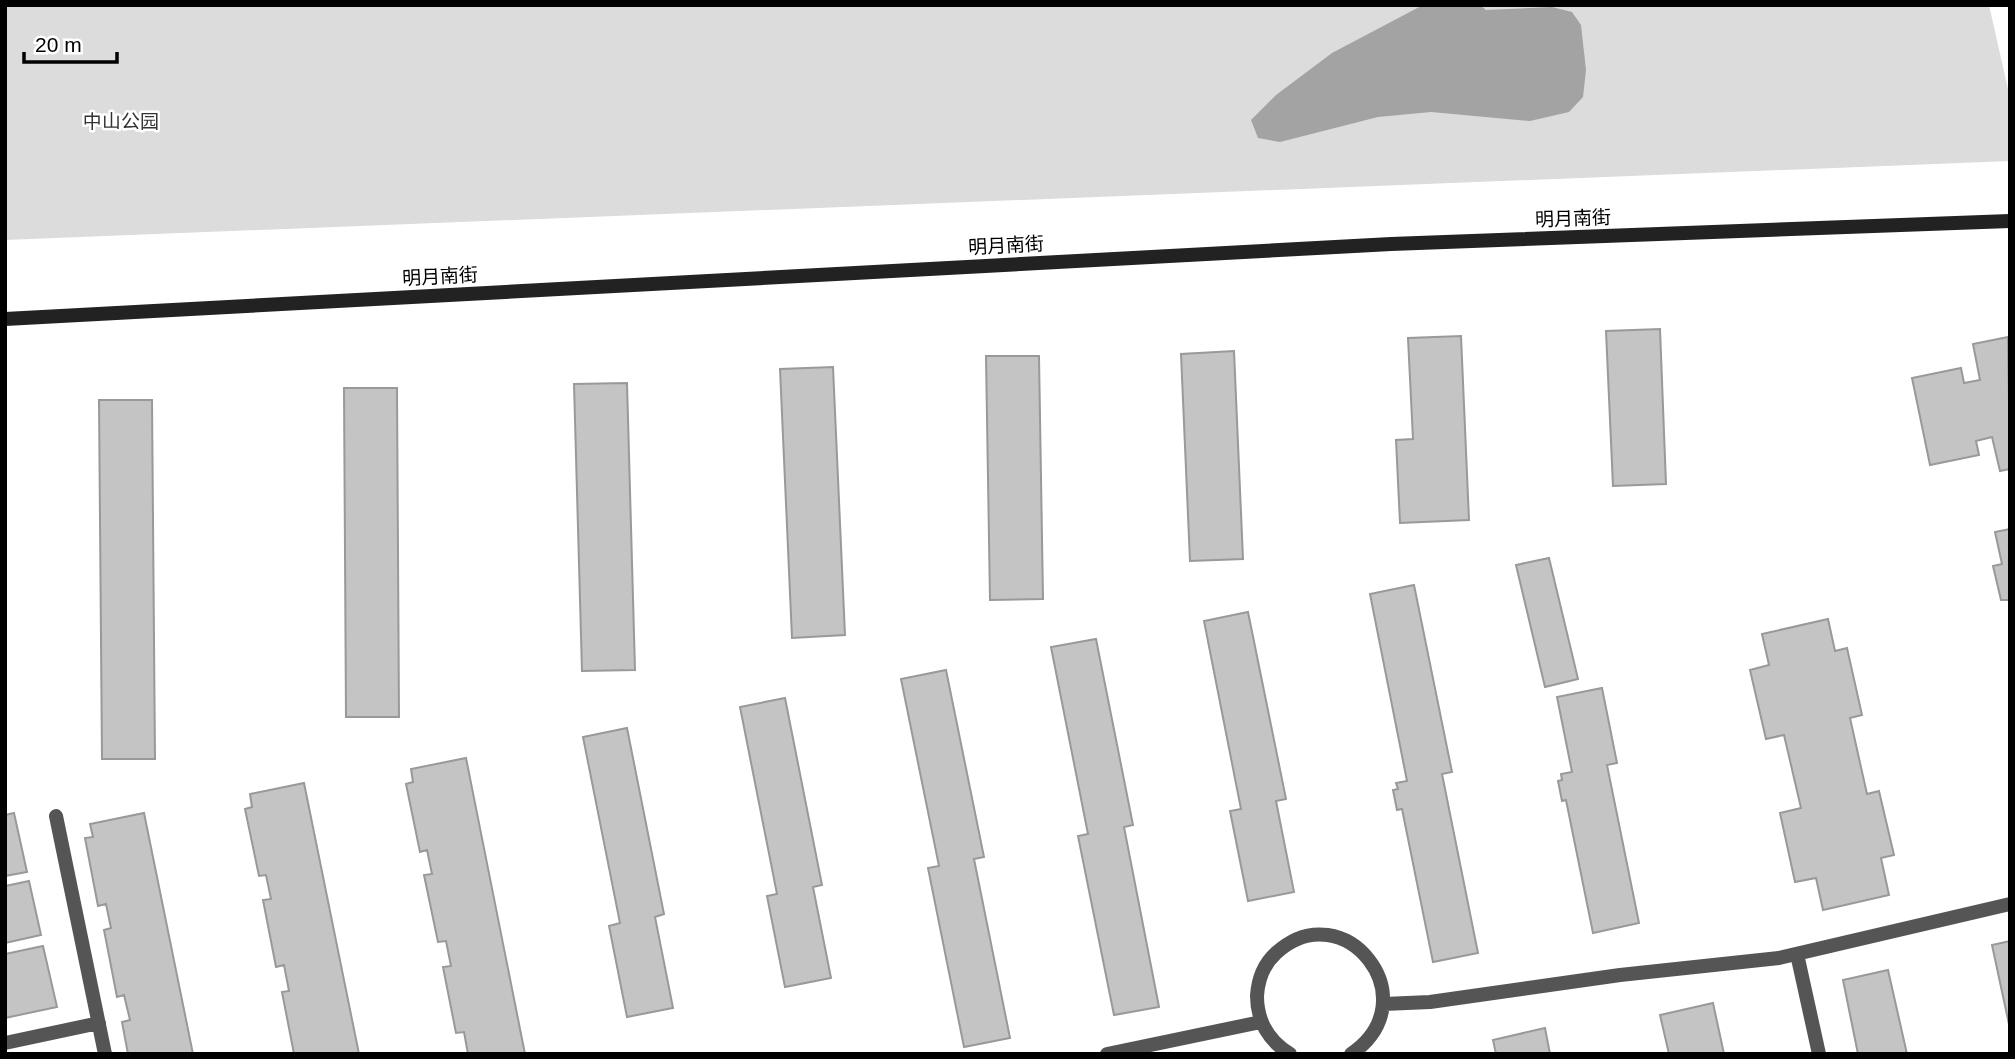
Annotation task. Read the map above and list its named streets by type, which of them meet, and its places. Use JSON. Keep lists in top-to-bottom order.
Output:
{
  "streets": {
    "street": ["明月南街"]
  },
  "parks": ["中山公园"],
  "scale_bar": "20 m"
}
